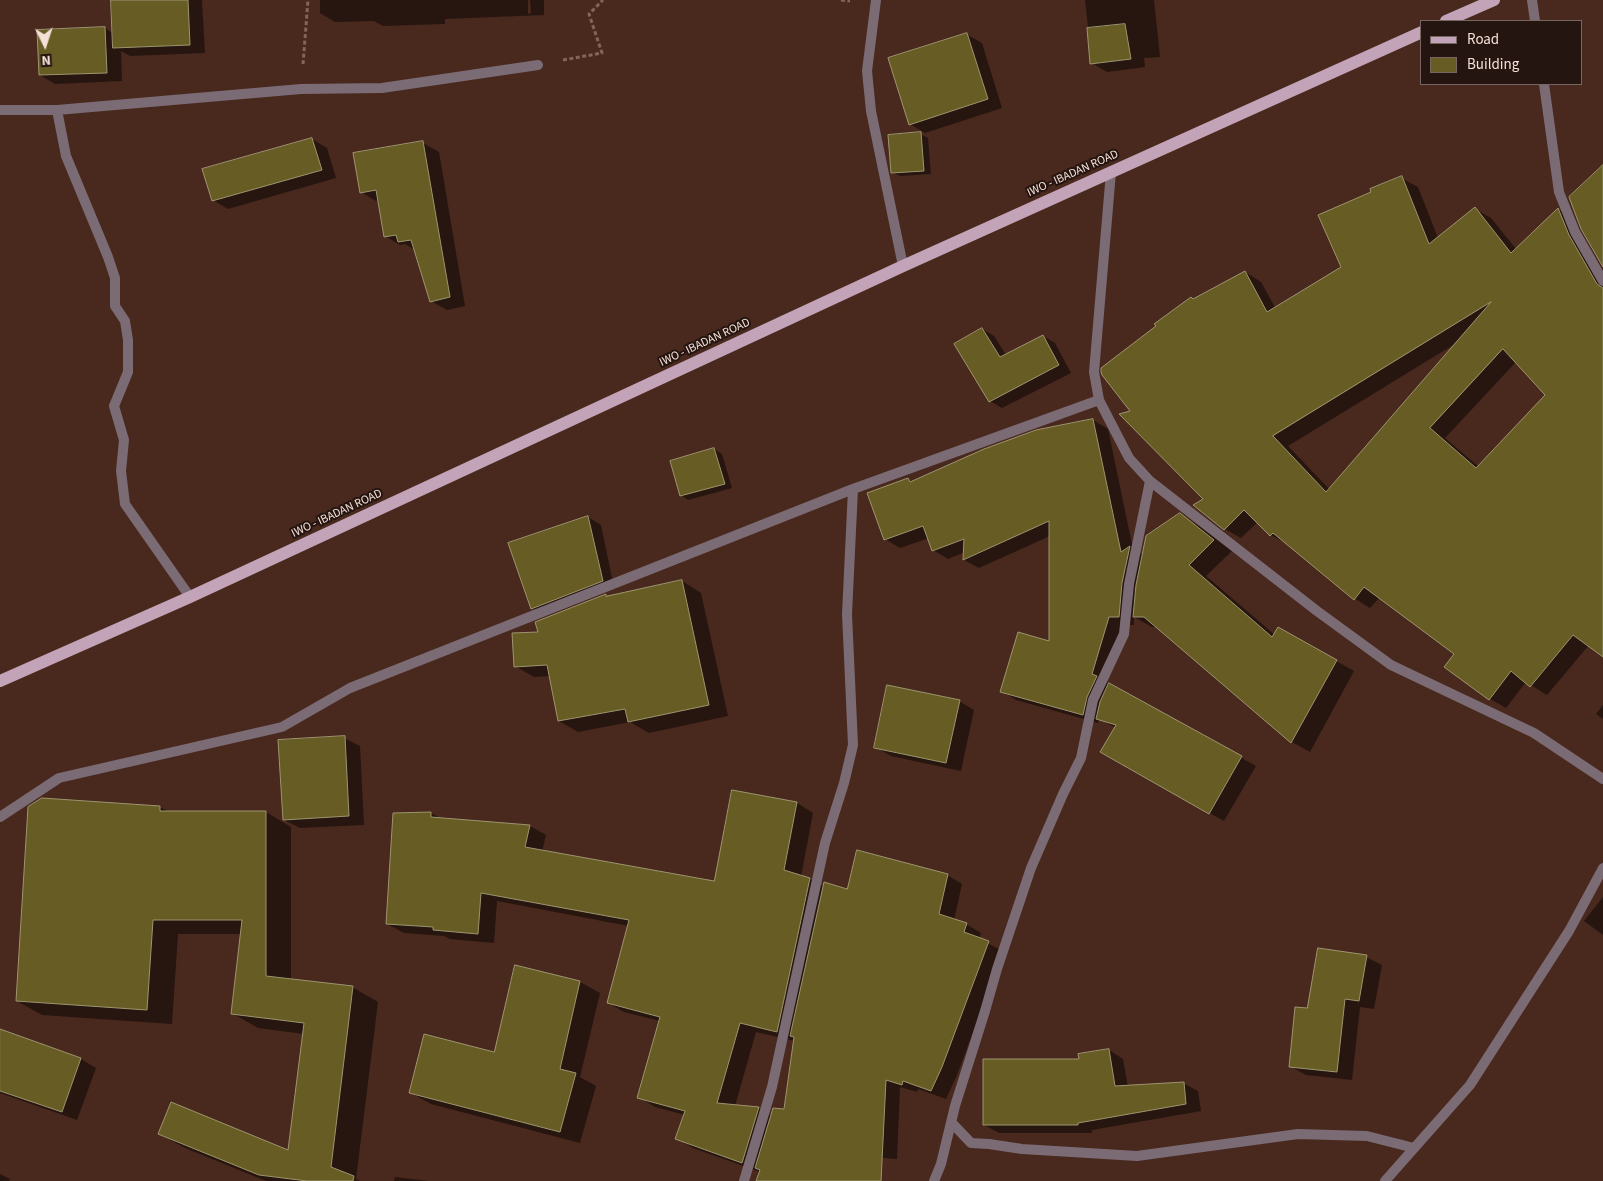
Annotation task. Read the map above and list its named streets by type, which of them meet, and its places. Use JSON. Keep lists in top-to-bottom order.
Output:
{
  "streets": {
    "main road": ["IWO - IBADAN ROAD"]
  },
  "legend": ["Road", "Building"],
  "north": "bottom"
}
